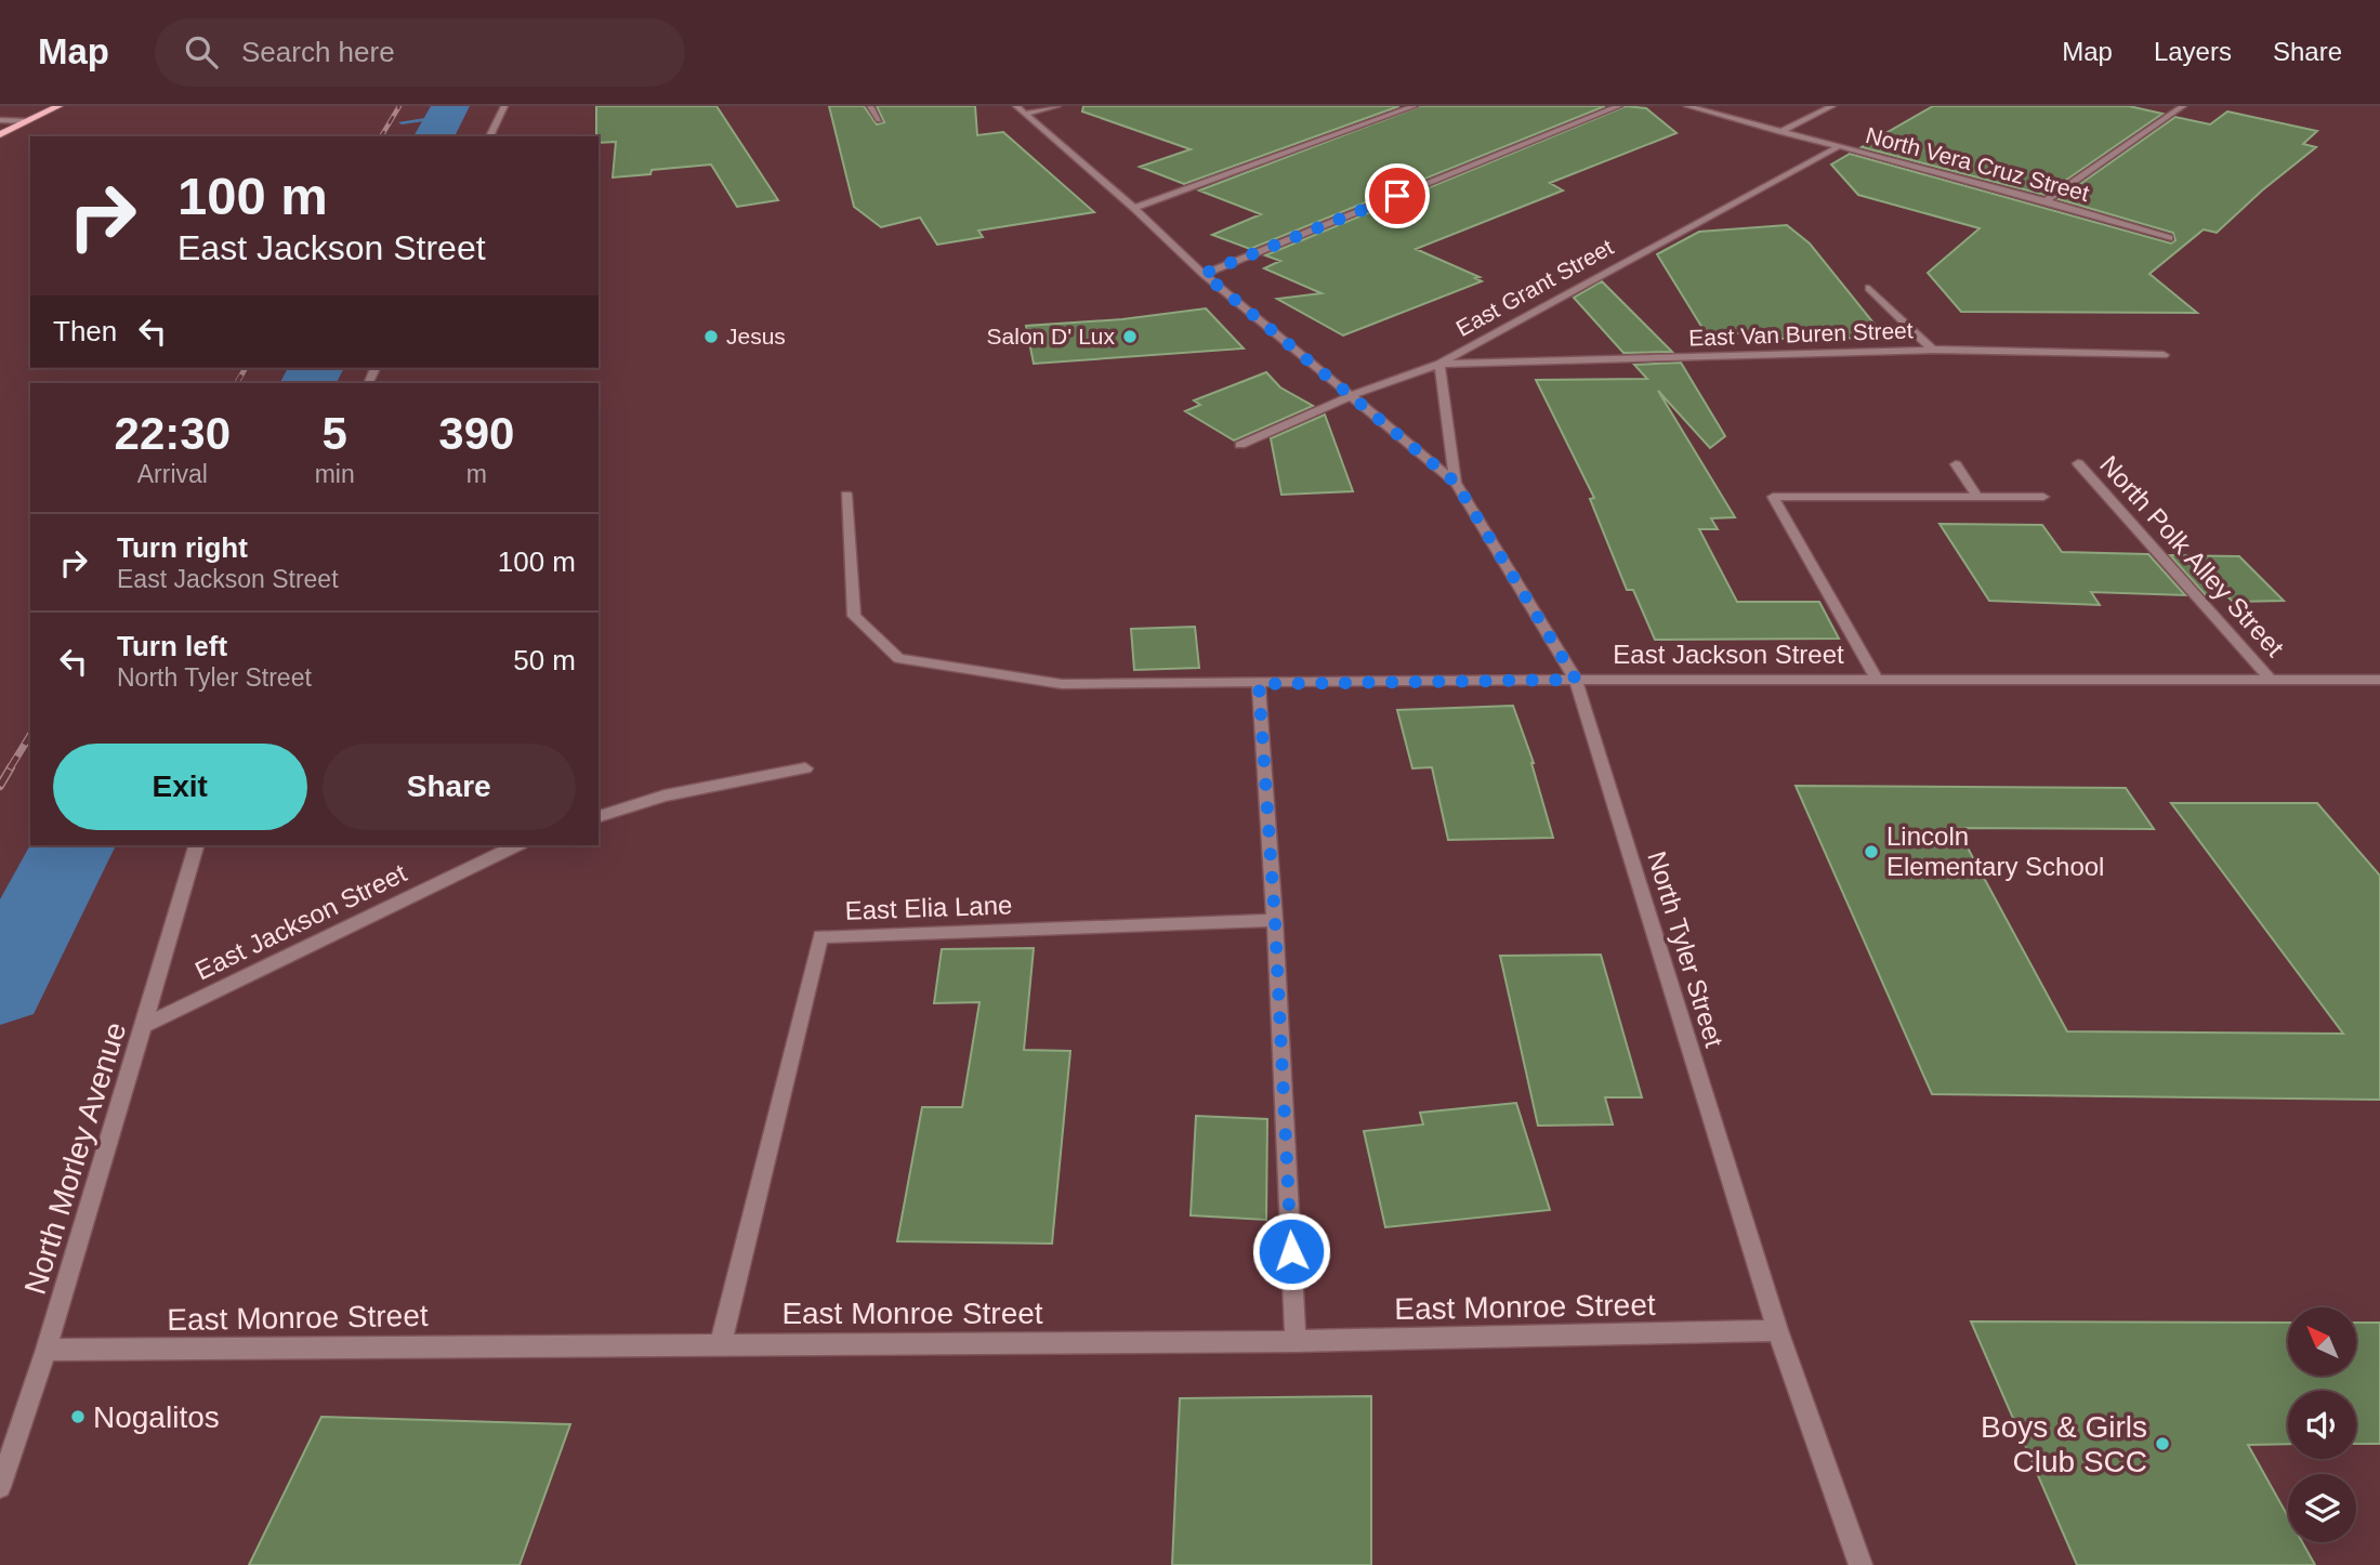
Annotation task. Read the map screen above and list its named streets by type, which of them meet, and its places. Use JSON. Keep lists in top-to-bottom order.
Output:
{
  "streets": {
    "street": [
      "North Vera Cruz Street",
      "East Grant Street",
      "East Van Buren Street",
      "North Polk Alley Street",
      "East Jackson Street",
      "East Elia Lane",
      "North Tyler Street",
      "North Morley Avenue",
      "East Monroe Street"
    ]
  },
  "crossings": [
    ["North Vera Cruz Street", "East Grant Street"],
    ["East Grant Street", "East Van Buren Street"],
    ["East Grant Street", "North Tyler Street"],
    ["East Van Buren Street", "North Tyler Street"],
    ["North Polk Alley Street", "East Jackson Street"],
    ["East Jackson Street", "North Tyler Street"],
    ["East Jackson Street", "North Morley Avenue"],
    ["East Elia Lane", "East Monroe Street"],
    ["North Tyler Street", "East Monroe Street"],
    ["North Morley Avenue", "East Monroe Street"]
  ],
  "places": [
    "Jesus",
    "Salon D' Lux",
    "Lincoln Elementary School",
    "Nogalitos",
    "Boys & Girls Club SCC"
  ],
  "north": "top left",
  "page": {
    "header": "Map",
    "search": "Search here",
    "nav": ["Map", "Layers", "Share"],
    "turn": ["100 m", "East Jackson Street"],
    "then": "Then",
    "eta": [
      "22:30",
      "Arrival",
      "5",
      "min",
      "390",
      "m"
    ],
    "list": [
      {
        "name": "Turn right",
        "note": "East Jackson Street",
        "value": "100 m"
      },
      {
        "name": "Turn left",
        "note": "North Tyler Street",
        "value": "50 m"
      }
    ],
    "buttons": ["Exit", "Share"]
  }
}
